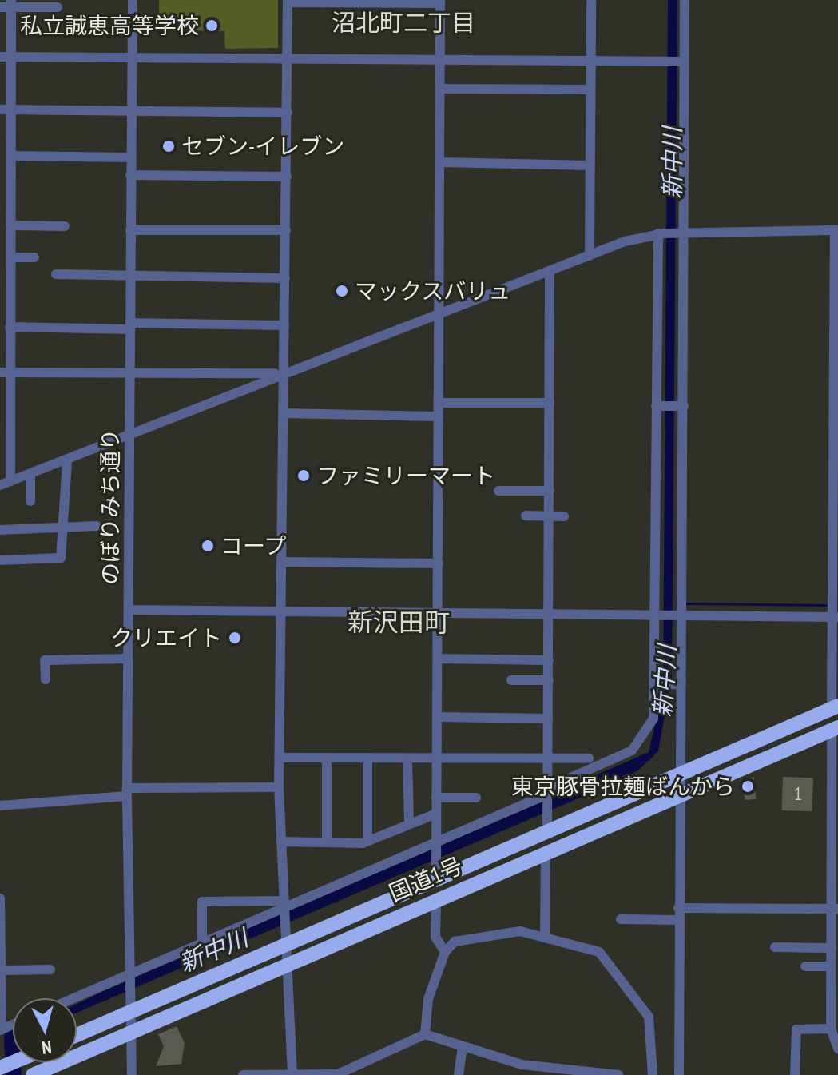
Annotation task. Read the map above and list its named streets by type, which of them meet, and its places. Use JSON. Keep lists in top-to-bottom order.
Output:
{
  "streets": {
    "highway": ["国道1号"],
    "street": ["のぼりみち通り"]
  },
  "crossings": [
    ["のぼりみち通り", "国道1号"]
  ],
  "districts": ["沼北町二丁目", "新沢田町"],
  "water": ["新中川"],
  "places": [
    "私立誠恵高等学校",
    "セブン-イレブン",
    "マックスバリュ",
    "ファミリーマート",
    "コープ",
    "クリエイト",
    "東京豚骨拉麺ばんから"
  ],
  "house_numbers": ["1"],
  "north": "bottom"
}
